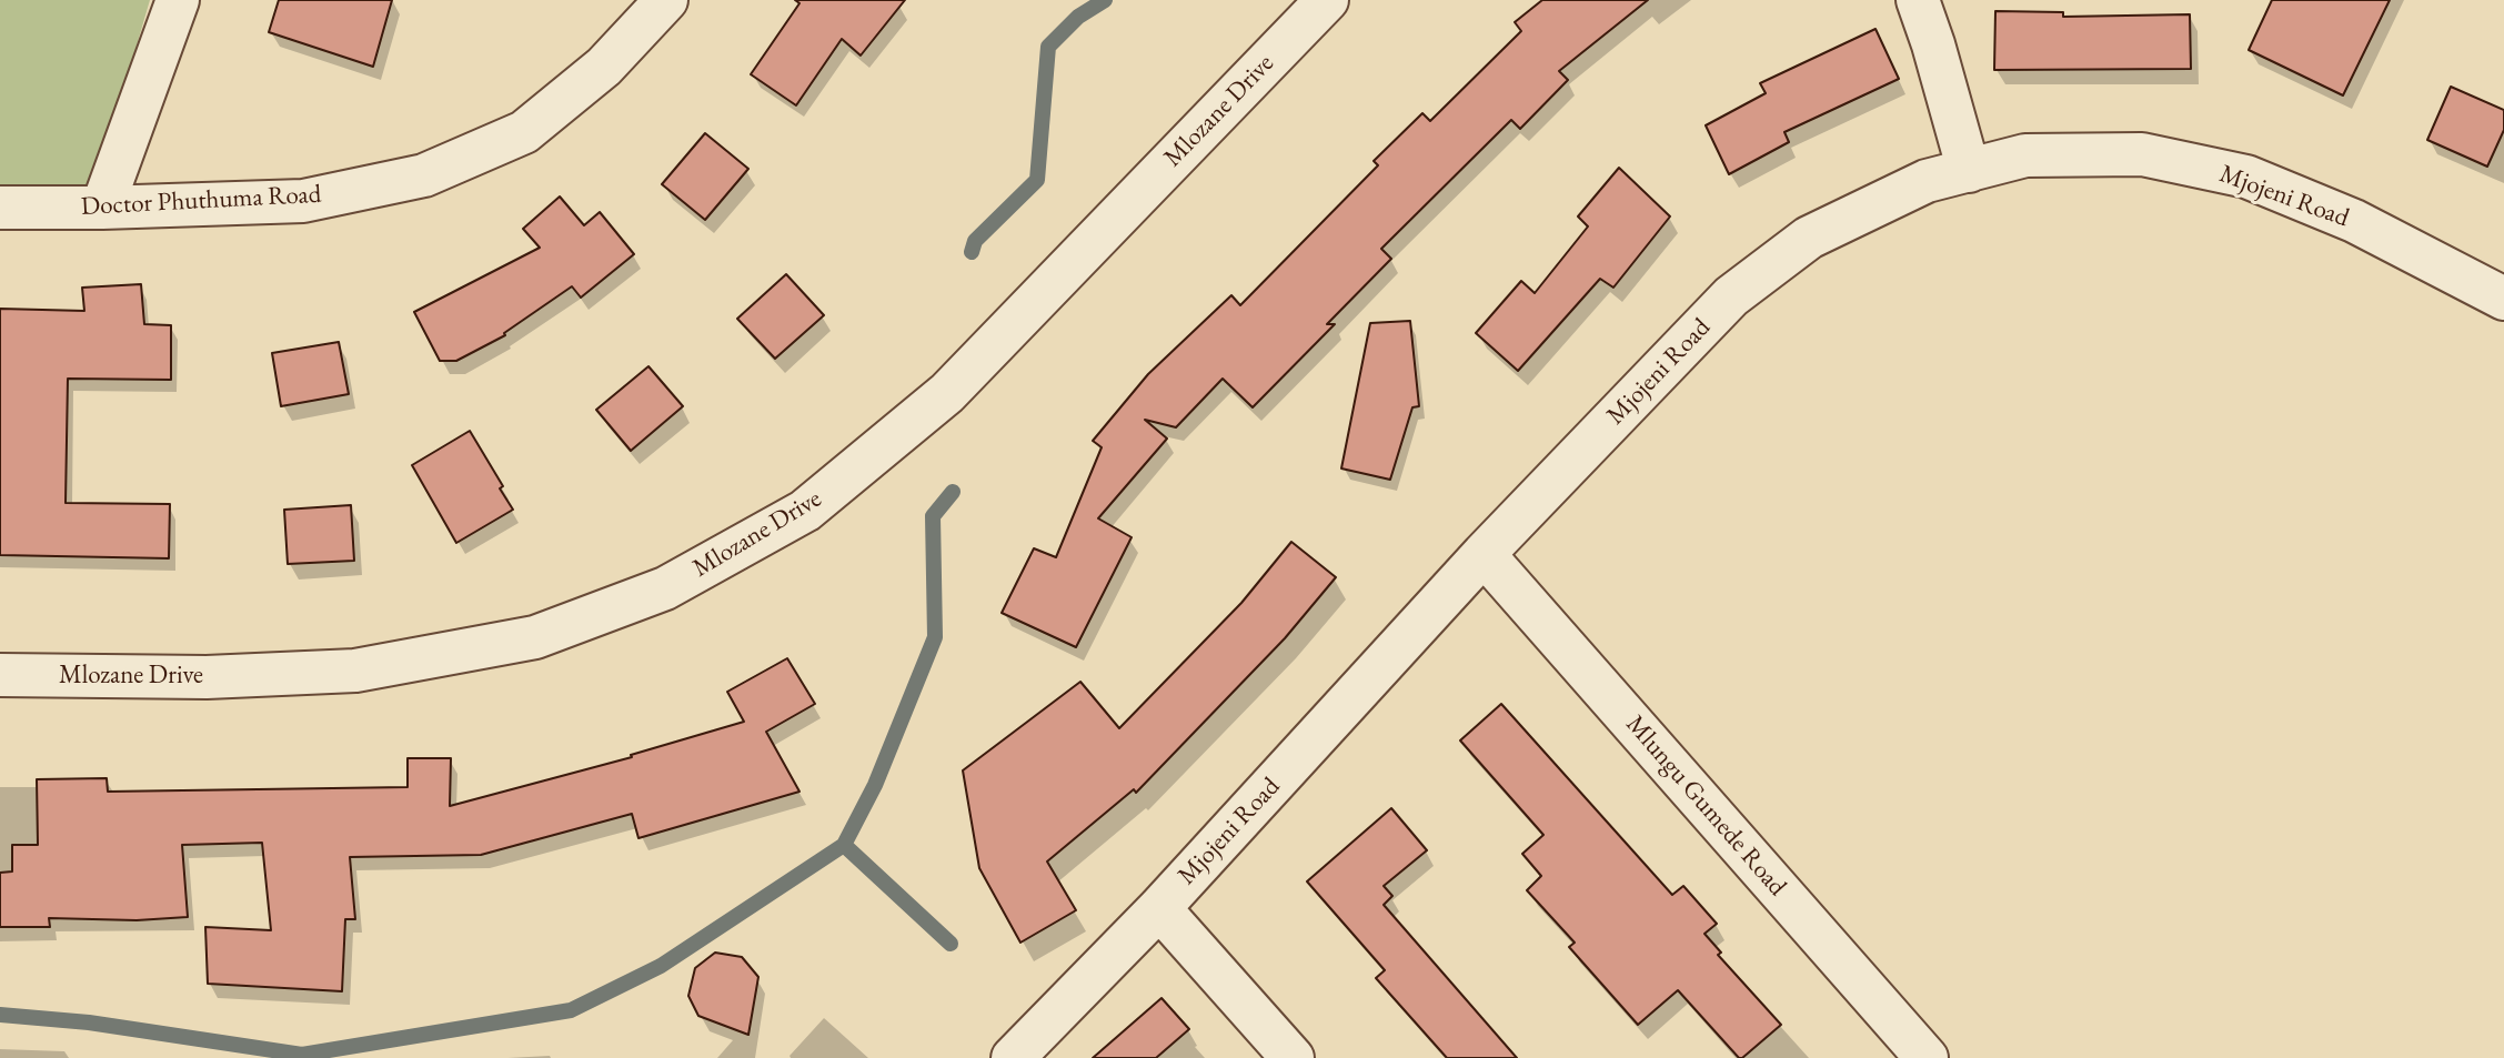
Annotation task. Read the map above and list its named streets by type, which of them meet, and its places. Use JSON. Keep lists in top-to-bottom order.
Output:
{
  "streets": {
    "street": [
      "Mlozane Drive",
      "Mjojeni Road",
      "Doctor Phuthuma Road",
      "Mlungu Gumede Road"
    ]
  },
  "crossings": [
    ["Mjojeni Road", "Mlungu Gumede Road"]
  ]
}
